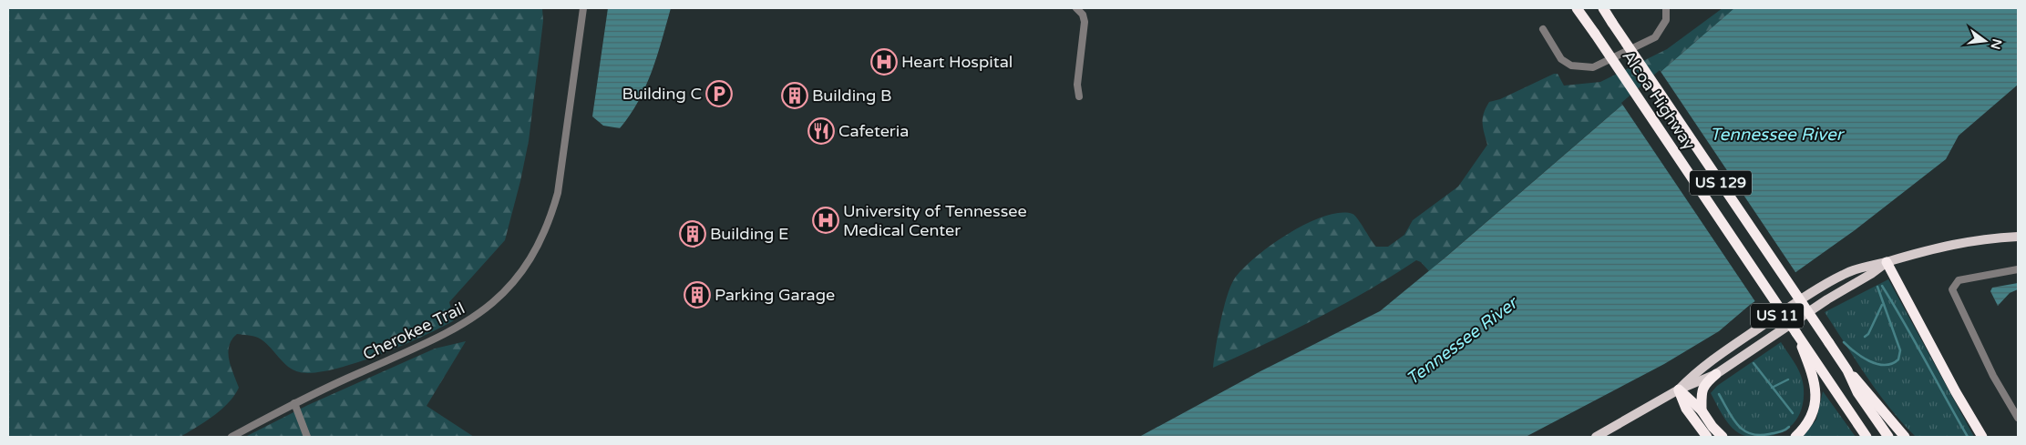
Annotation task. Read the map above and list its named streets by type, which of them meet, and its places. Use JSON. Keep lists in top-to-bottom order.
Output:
{
  "streets": {
    "highway": ["Alcoa Highway", "US 129"],
    "main road": ["US 11"],
    "street": ["Cherokee Trail"]
  },
  "water": ["Tennessee River"],
  "places": {
    "hospital": ["Heart Hospital", "University of Tennessee Medical Center"],
    "parking": ["Building C"],
    "building": ["Building B", "Building E", "Parking Garage"],
    "restaurant": ["Cafeteria"]
  },
  "north": "right"
}
